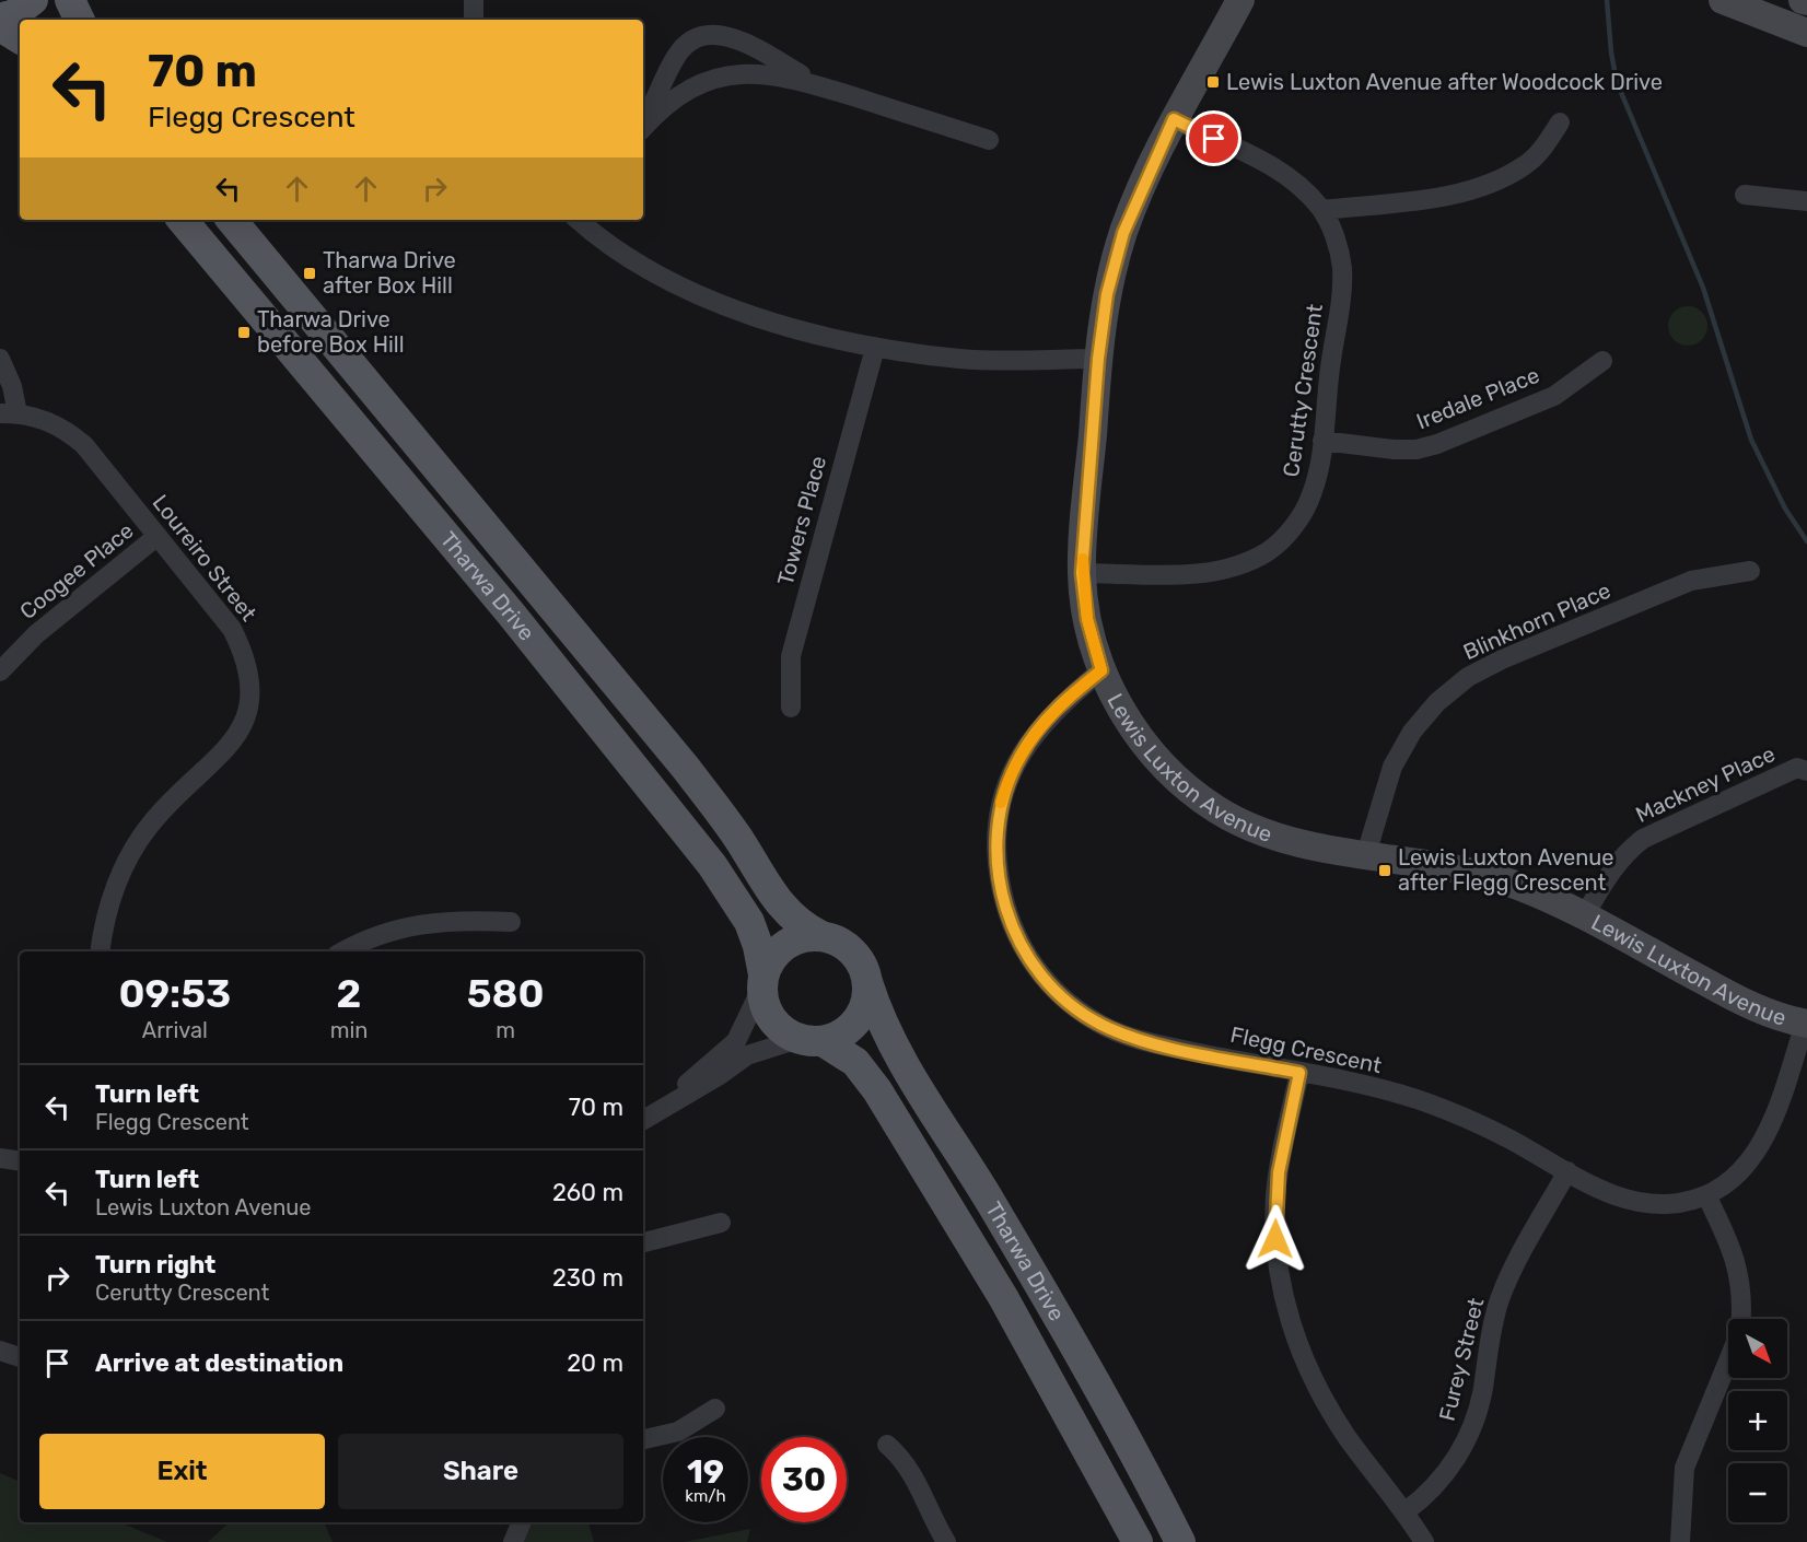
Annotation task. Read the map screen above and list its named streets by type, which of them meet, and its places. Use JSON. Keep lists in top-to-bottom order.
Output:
{
  "streets": {
    "main road": ["Tharwa Drive"],
    "street": [
      "Cerutty Crescent",
      "Iredale Place",
      "Towers Place",
      "Loureiro Street",
      "Coogee Place",
      "Blinkhorn Place",
      "Lewis Luxton Avenue",
      "Mackney Place",
      "Flegg Crescent",
      "Furey Street"
    ]
  },
  "crossings": [
    ["Cerutty Crescent", "Iredale Place"],
    ["Cerutty Crescent", "Lewis Luxton Avenue"],
    ["Loureiro Street", "Coogee Place"],
    ["Blinkhorn Place", "Lewis Luxton Avenue"],
    ["Lewis Luxton Avenue", "Mackney Place"],
    ["Lewis Luxton Avenue", "Flegg Crescent"],
    ["Flegg Crescent", "Furey Street"]
  ],
  "places": {
    "transit": [
      "Lewis Luxton Avenue after Woodcock Drive",
      "Tharwa Drive after Box Hill",
      "Tharwa Drive before Box Hill",
      "Lewis Luxton Avenue after Flegg Crescent"
    ]
  },
  "north": "bottom right",
  "page": {
    "turn": ["70 m", "Flegg Crescent"],
    "eta": [
      "09:53",
      "Arrival",
      "2",
      "min",
      "580",
      "m"
    ],
    "list": [
      {
        "name": "Turn left",
        "note": "Flegg Crescent",
        "value": "70 m"
      },
      {
        "name": "Turn left",
        "note": "Lewis Luxton Avenue",
        "value": "260 m"
      },
      {
        "name": "Turn right",
        "note": "Cerutty Crescent",
        "value": "230 m"
      },
      {
        "name": "Arrive at destination",
        "value": "20 m"
      }
    ],
    "map_buttons": ["+", "−"],
    "buttons": ["Exit", "Share"],
    "speed": "19 km/h",
    "limit": "30"
  }
}
